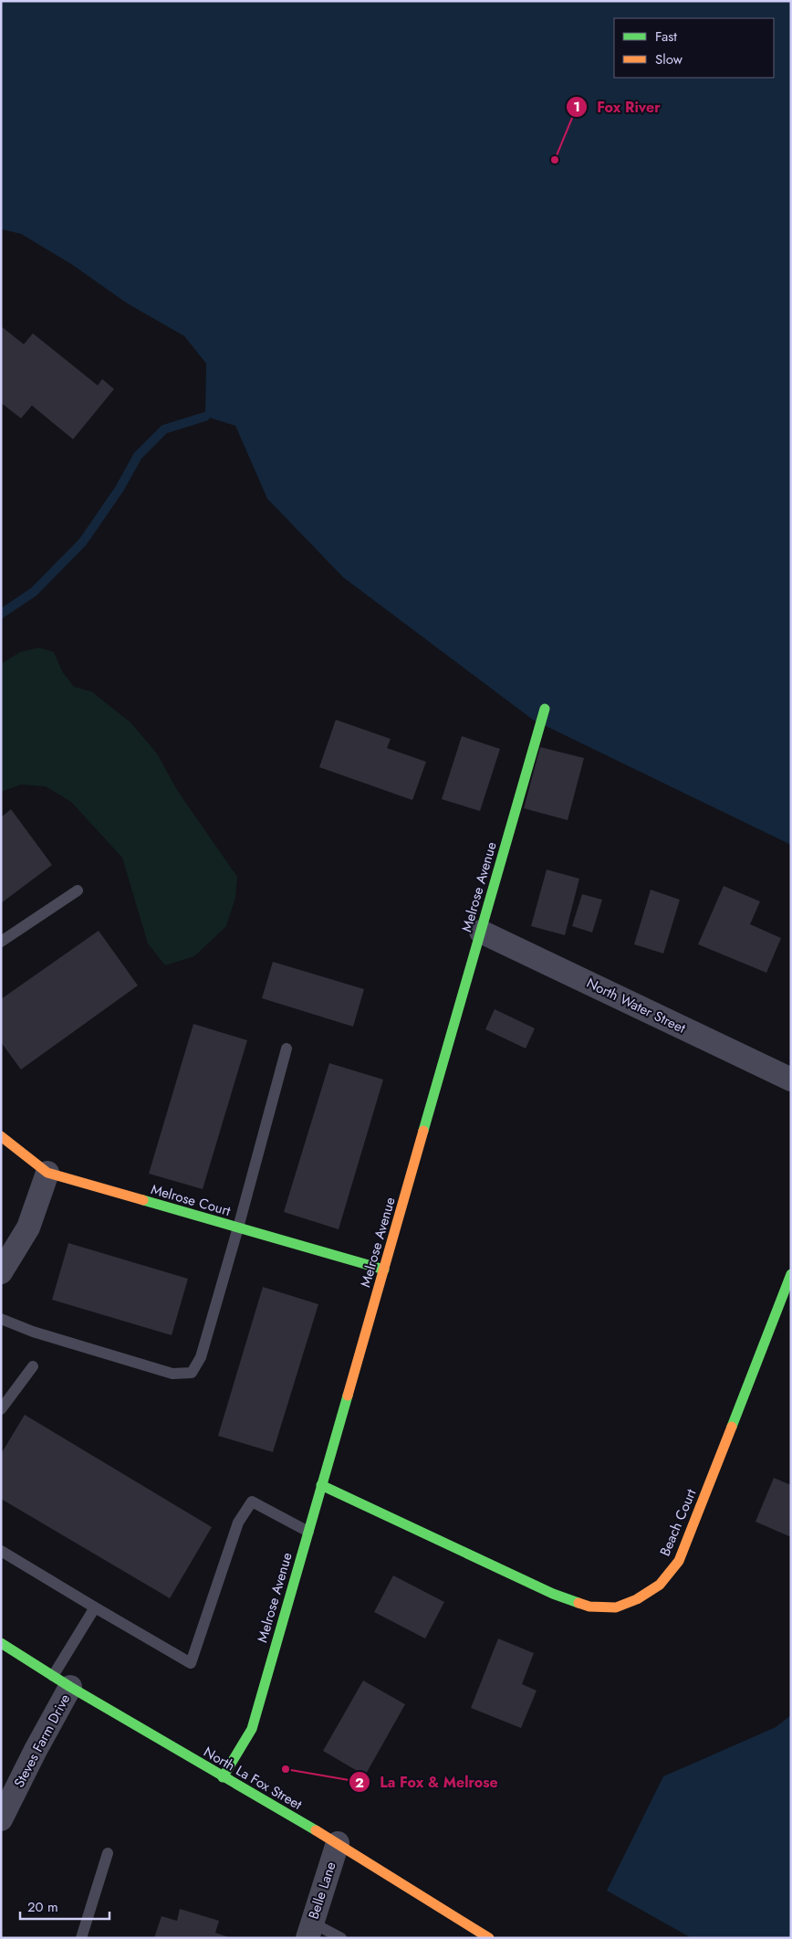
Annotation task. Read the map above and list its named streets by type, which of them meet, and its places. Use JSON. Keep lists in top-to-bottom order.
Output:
{
  "streets": {
    "street": [
      "Melrose Avenue",
      "North Water Street",
      "Melrose Court",
      "Beach Court",
      "Steves Farm Drive",
      "North La Fox Street",
      "Belle Lane"
    ]
  },
  "crossings": [
    ["Melrose Avenue", "North Water Street"],
    ["Melrose Avenue", "Melrose Court"],
    ["Melrose Avenue", "Beach Court"],
    ["Melrose Avenue", "North La Fox Street"],
    ["Steves Farm Drive", "North La Fox Street"],
    ["North La Fox Street", "Belle Lane"]
  ],
  "places": ["Fox River", "La Fox & Melrose"],
  "legend": ["Fast", "Slow"],
  "scale_bar": "20 m"
}
